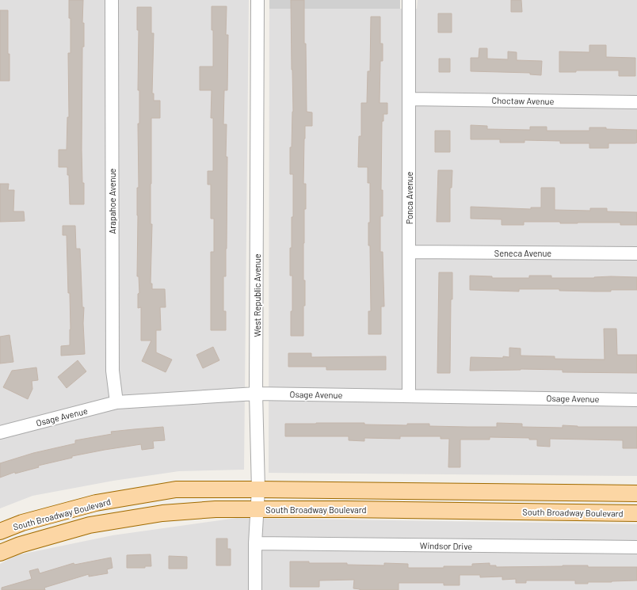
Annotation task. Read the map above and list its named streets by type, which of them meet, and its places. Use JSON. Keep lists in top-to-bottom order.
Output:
{
  "streets": {
    "main road": ["South Broadway Boulevard"],
    "street": [
      "Choctaw Avenue",
      "Ponca Avenue",
      "Arapahoe Avenue",
      "Seneca Avenue",
      "West Republic Avenue",
      "Osage Avenue",
      "Windsor Drive"
    ]
  },
  "crossings": [
    ["Choctaw Avenue", "Ponca Avenue"],
    ["Ponca Avenue", "Seneca Avenue"],
    ["Ponca Avenue", "Osage Avenue"],
    ["Arapahoe Avenue", "Osage Avenue"],
    ["West Republic Avenue", "Osage Avenue"],
    ["West Republic Avenue", "South Broadway Boulevard"],
    ["West Republic Avenue", "Windsor Drive"]
  ]
}
